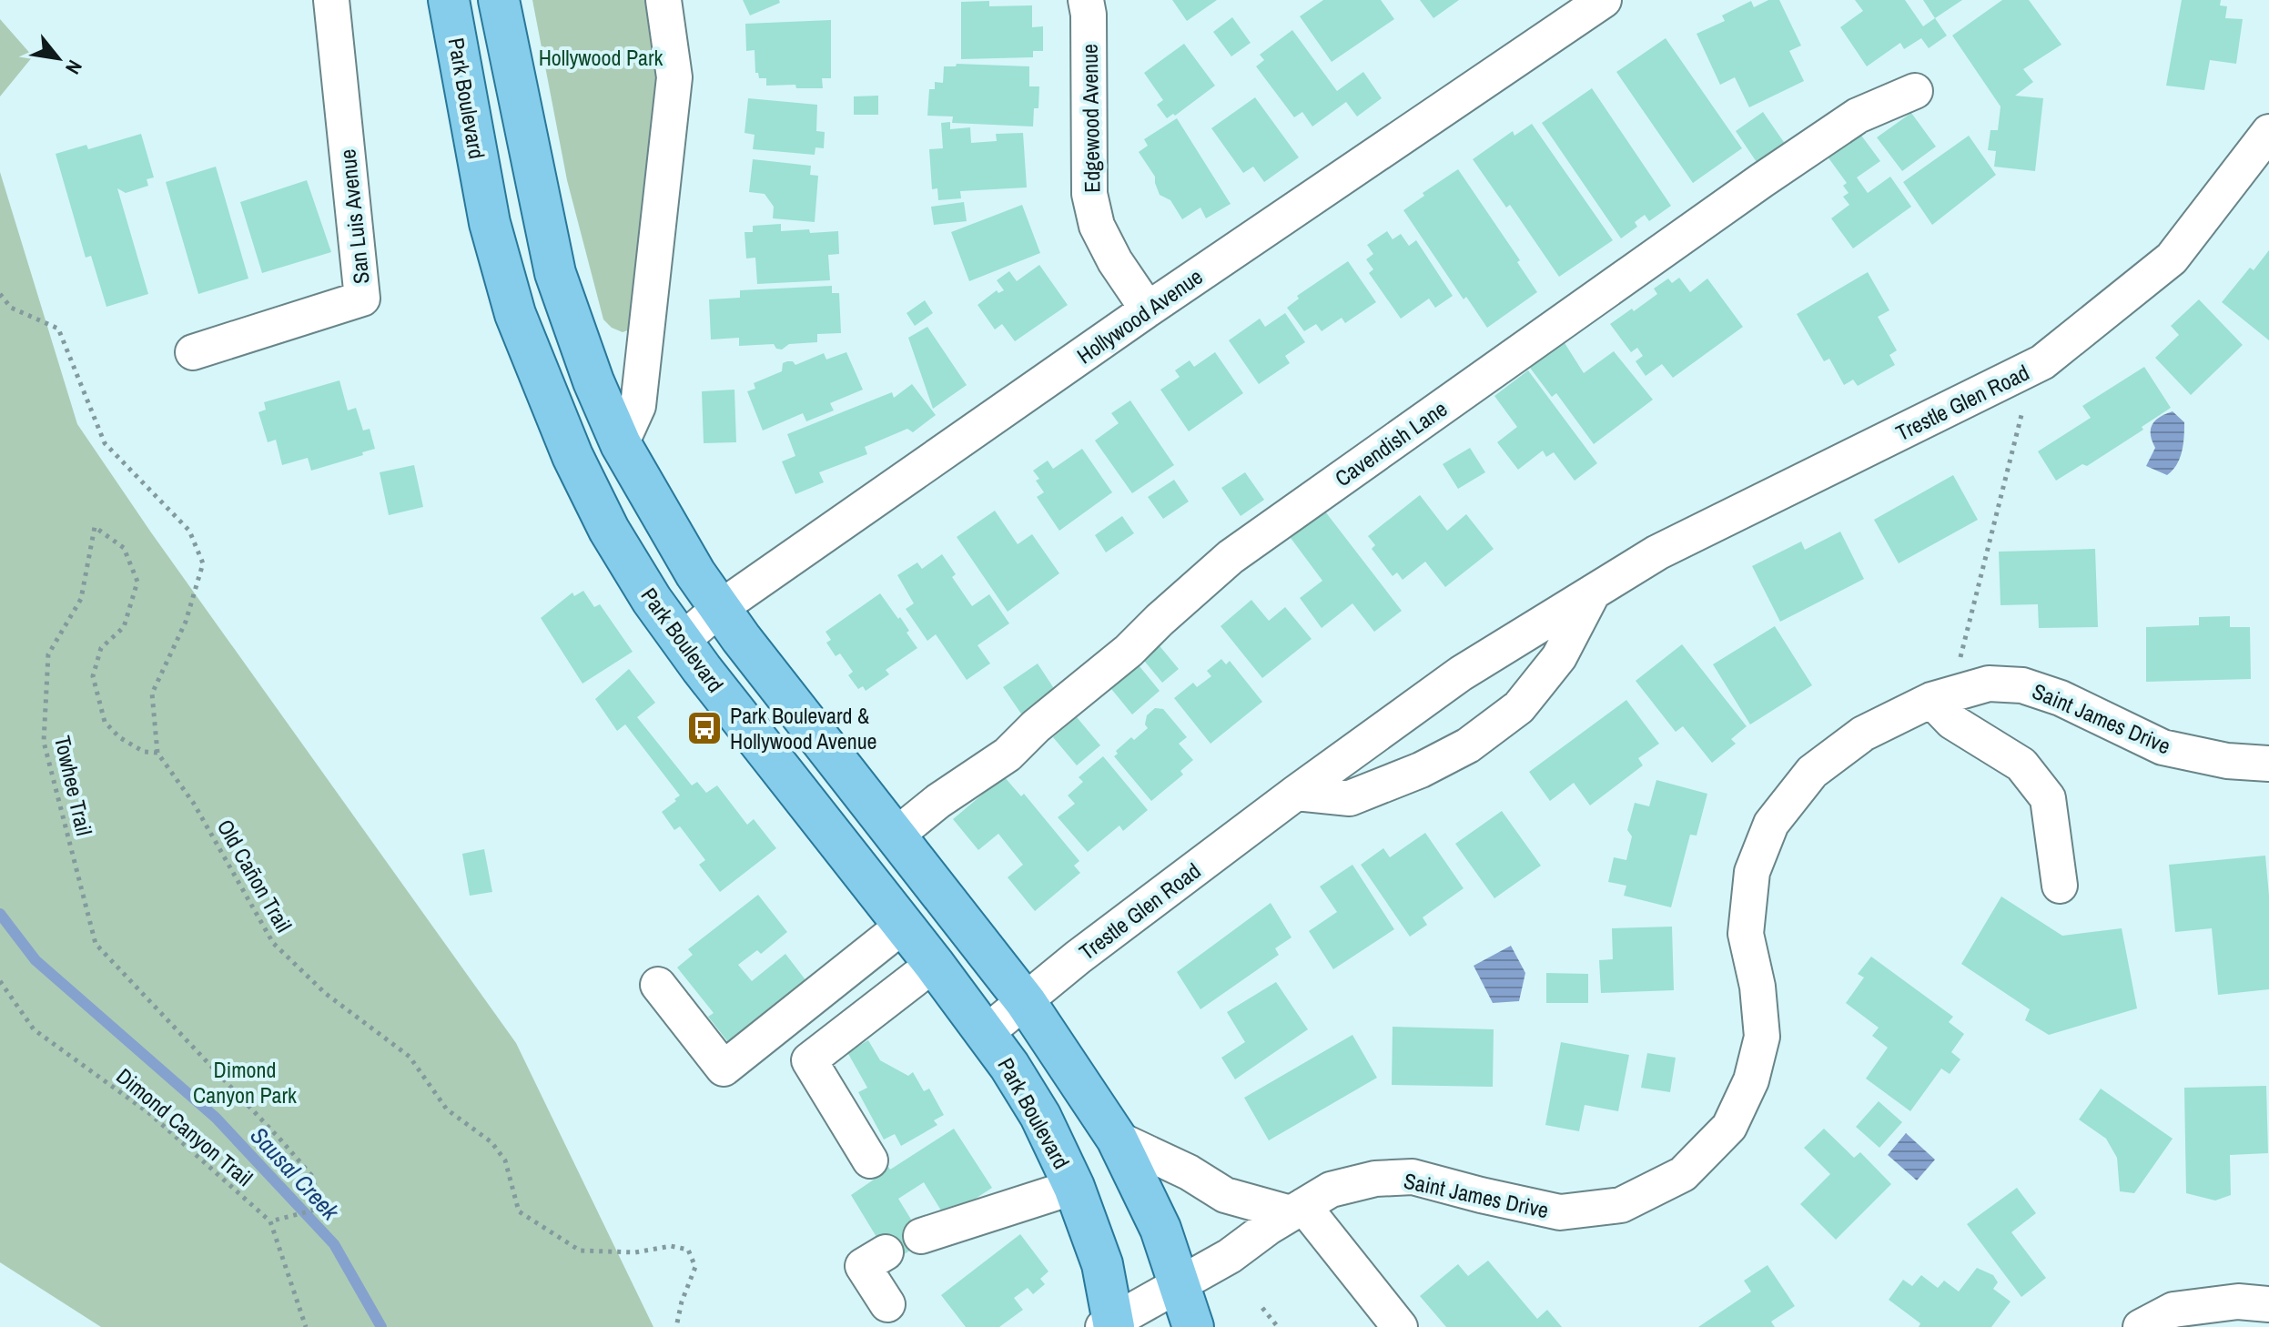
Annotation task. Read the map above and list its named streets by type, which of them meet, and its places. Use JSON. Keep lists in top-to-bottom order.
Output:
{
  "streets": {
    "main road": ["Park Boulevard"],
    "street": [
      "Edgewood Avenue",
      "San Luis Avenue",
      "Hollywood Avenue",
      "Trestle Glen Road",
      "Cavendish Lane",
      "Saint James Drive"
    ],
    "path": ["Towhee Trail", "Old Cañon Trail", "Dimond Canyon Trail"]
  },
  "crossings": [
    ["Park Boulevard", "Hollywood Avenue"],
    ["Park Boulevard", "Trestle Glen Road"],
    ["Park Boulevard", "Saint James Drive"],
    ["Edgewood Avenue", "Hollywood Avenue"],
    ["Towhee Trail", "Old Cañon Trail"],
    ["Towhee Trail", "Dimond Canyon Trail"]
  ],
  "water": ["Sausal Creek"],
  "parks": ["Hollywood Park", "Dimond Canyon Park"],
  "places": {
    "bus stop": ["Park Boulevard & Hollywood Avenue"]
  },
  "north": "bottom right"
}
